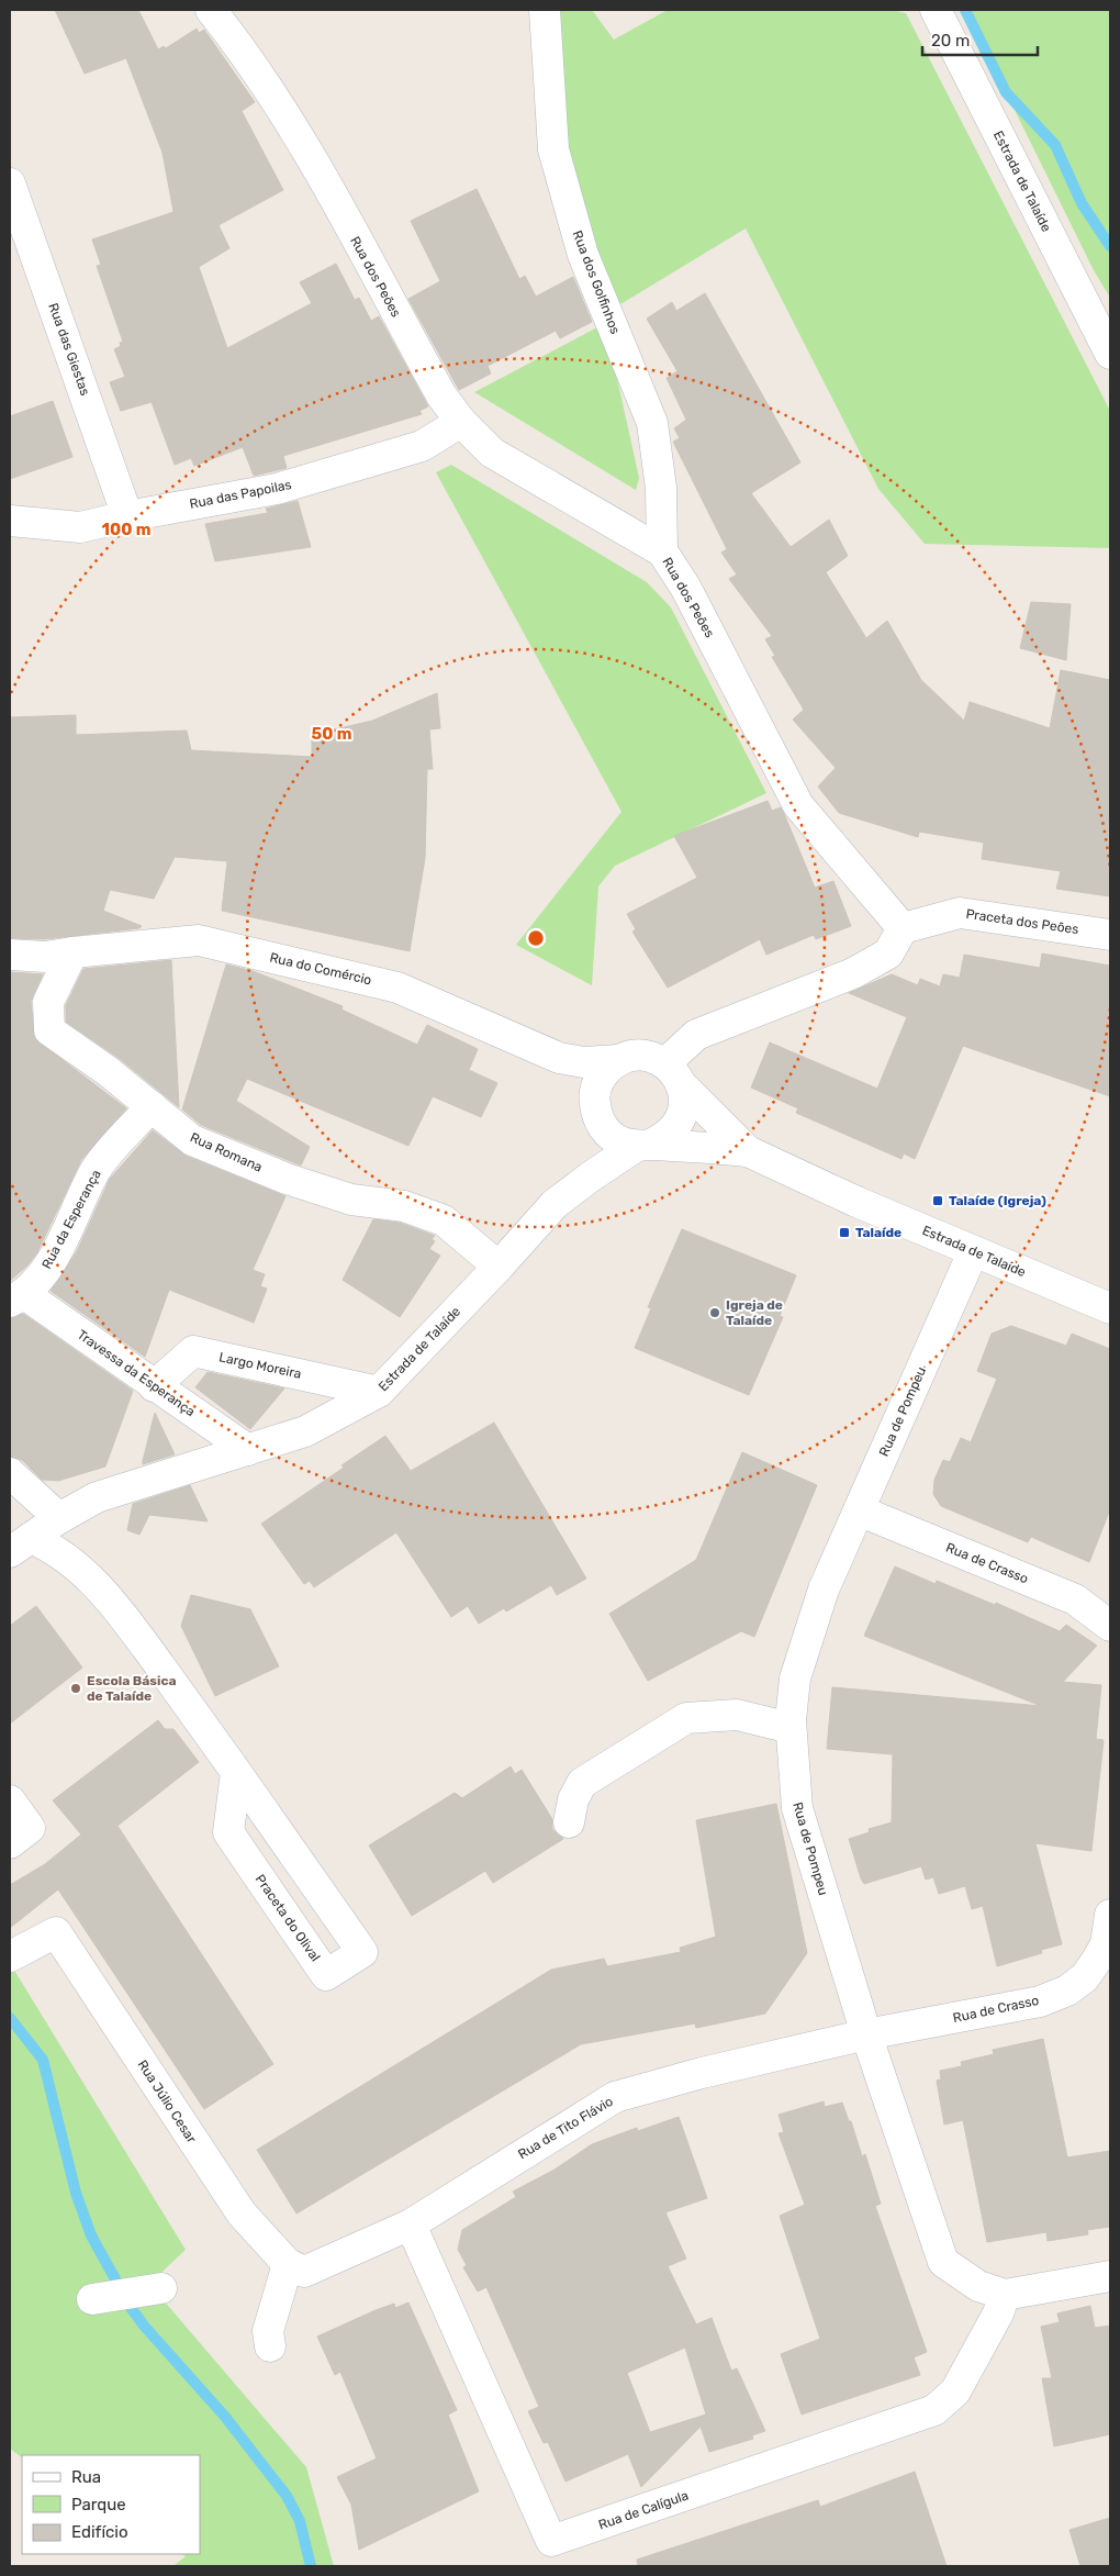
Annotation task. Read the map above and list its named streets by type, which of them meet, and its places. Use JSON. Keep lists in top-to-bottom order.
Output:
{
  "streets": {
    "street": [
      "Estrada de Talaíde",
      "Rua dos Peões",
      "Rua dos Golfinhos",
      "Rua das Giestas",
      "Rua das Papoilas",
      "Praceta dos Peões",
      "Rua do Comércio",
      "Rua Romana",
      "Rua da Esperança",
      "Largo Moreira",
      "Travessa da Esperança",
      "Rua de Pompeu",
      "Rua de Crasso",
      "Praceta do Olival",
      "Rua Júlio Cesar",
      "Rua de Tito Flávio",
      "Rua de Calígula"
    ]
  },
  "crossings": [
    ["Estrada de Talaíde", "Rua do Comércio"],
    ["Estrada de Talaíde", "Rua Romana"],
    ["Estrada de Talaíde", "Largo Moreira"],
    ["Estrada de Talaíde", "Travessa da Esperança"],
    ["Estrada de Talaíde", "Rua de Pompeu"],
    ["Estrada de Talaíde", "Praceta do Olival"],
    ["Rua dos Peões", "Rua dos Golfinhos"],
    ["Rua dos Peões", "Rua das Papoilas"],
    ["Rua dos Peões", "Praceta dos Peões"],
    ["Rua das Giestas", "Rua das Papoilas"],
    ["Rua do Comércio", "Rua Romana"],
    ["Rua Romana", "Rua da Esperança"],
    ["Rua da Esperança", "Travessa da Esperança"],
    ["Largo Moreira", "Travessa da Esperança"],
    ["Rua de Pompeu", "Rua de Crasso"],
    ["Rua de Pompeu", "Rua de Tito Flávio"],
    ["Rua de Pompeu", "Rua de Calígula"],
    ["Rua de Crasso", "Rua de Tito Flávio"],
    ["Rua Júlio Cesar", "Rua de Tito Flávio"],
    ["Rua de Tito Flávio", "Rua de Calígula"]
  ],
  "places": {
    "transit": ["Talaíde (Igreja)", "Talaíde"],
    "other": ["Igreja de Talaíde", "Escola Básica de Talaíde"]
  },
  "legend": ["Rua", "Parque", "Edifício"],
  "scale_bar": "20 m",
  "rings": ["100 m", "50 m"]
}
